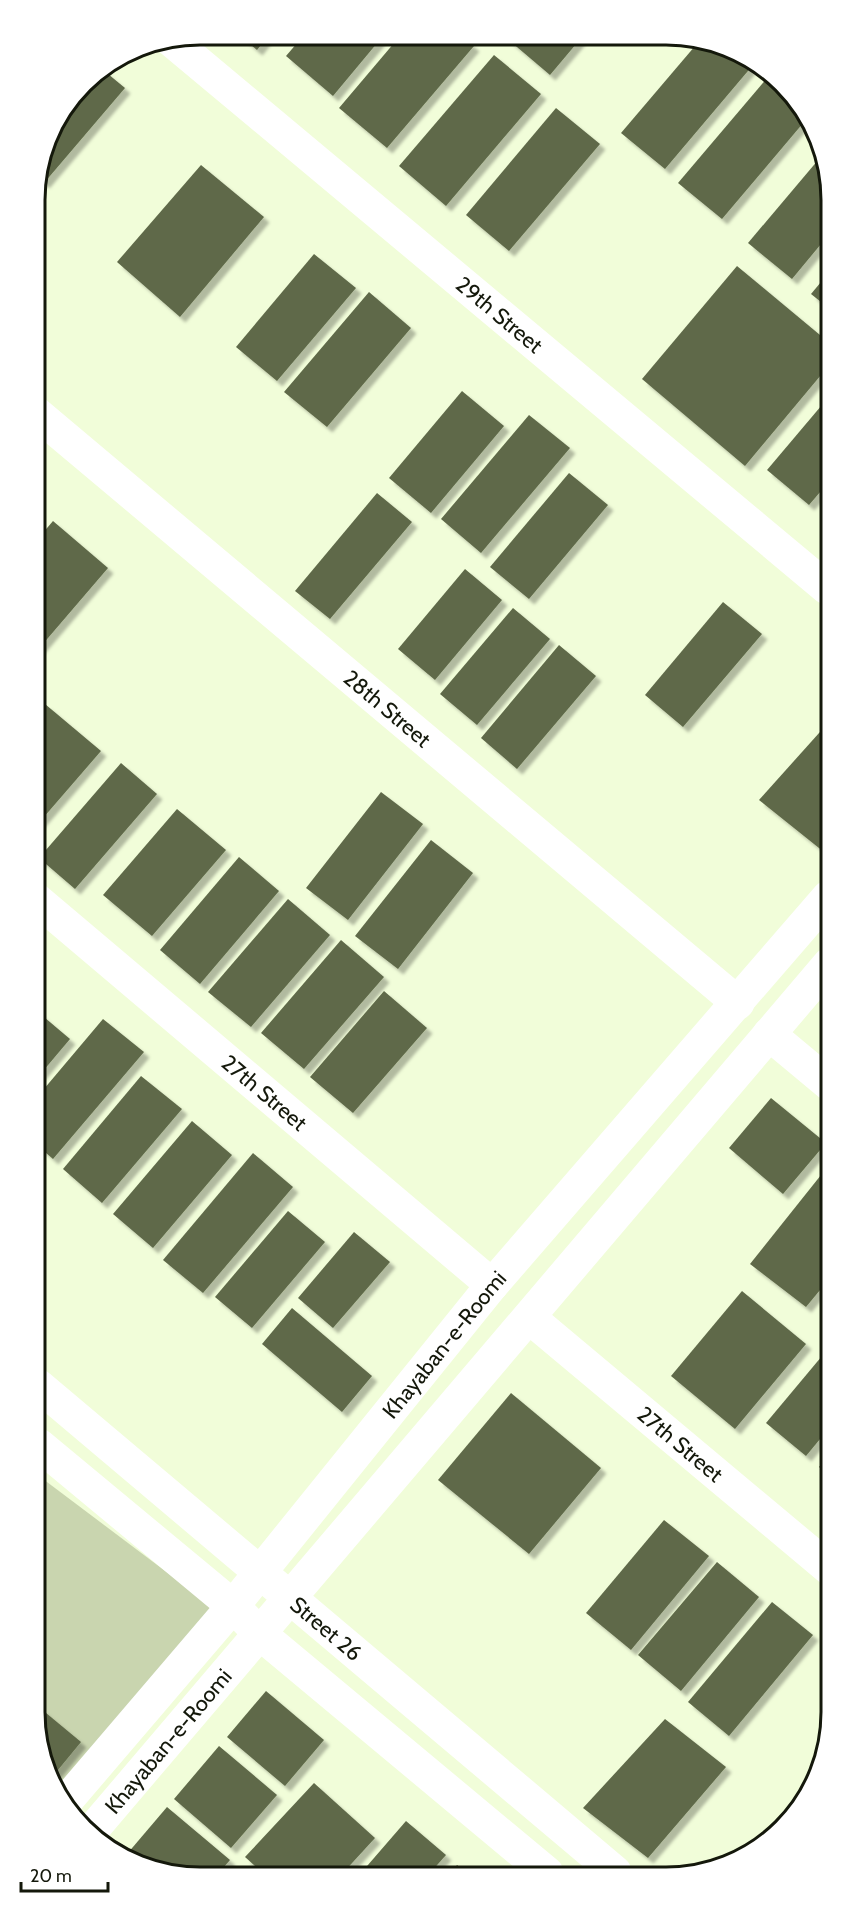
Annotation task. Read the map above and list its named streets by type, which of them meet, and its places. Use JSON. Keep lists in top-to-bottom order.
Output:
{
  "streets": {
    "street": [
      "29th Street",
      "28th Street",
      "27th Street",
      "Khayaban-e-Roomi",
      "Street 26"
    ]
  },
  "crossings": [
    ["28th Street", "Khayaban-e-Roomi"],
    ["27th Street", "Khayaban-e-Roomi"],
    ["Khayaban-e-Roomi", "Street 26"]
  ],
  "scale_bar": "20 m"
}
